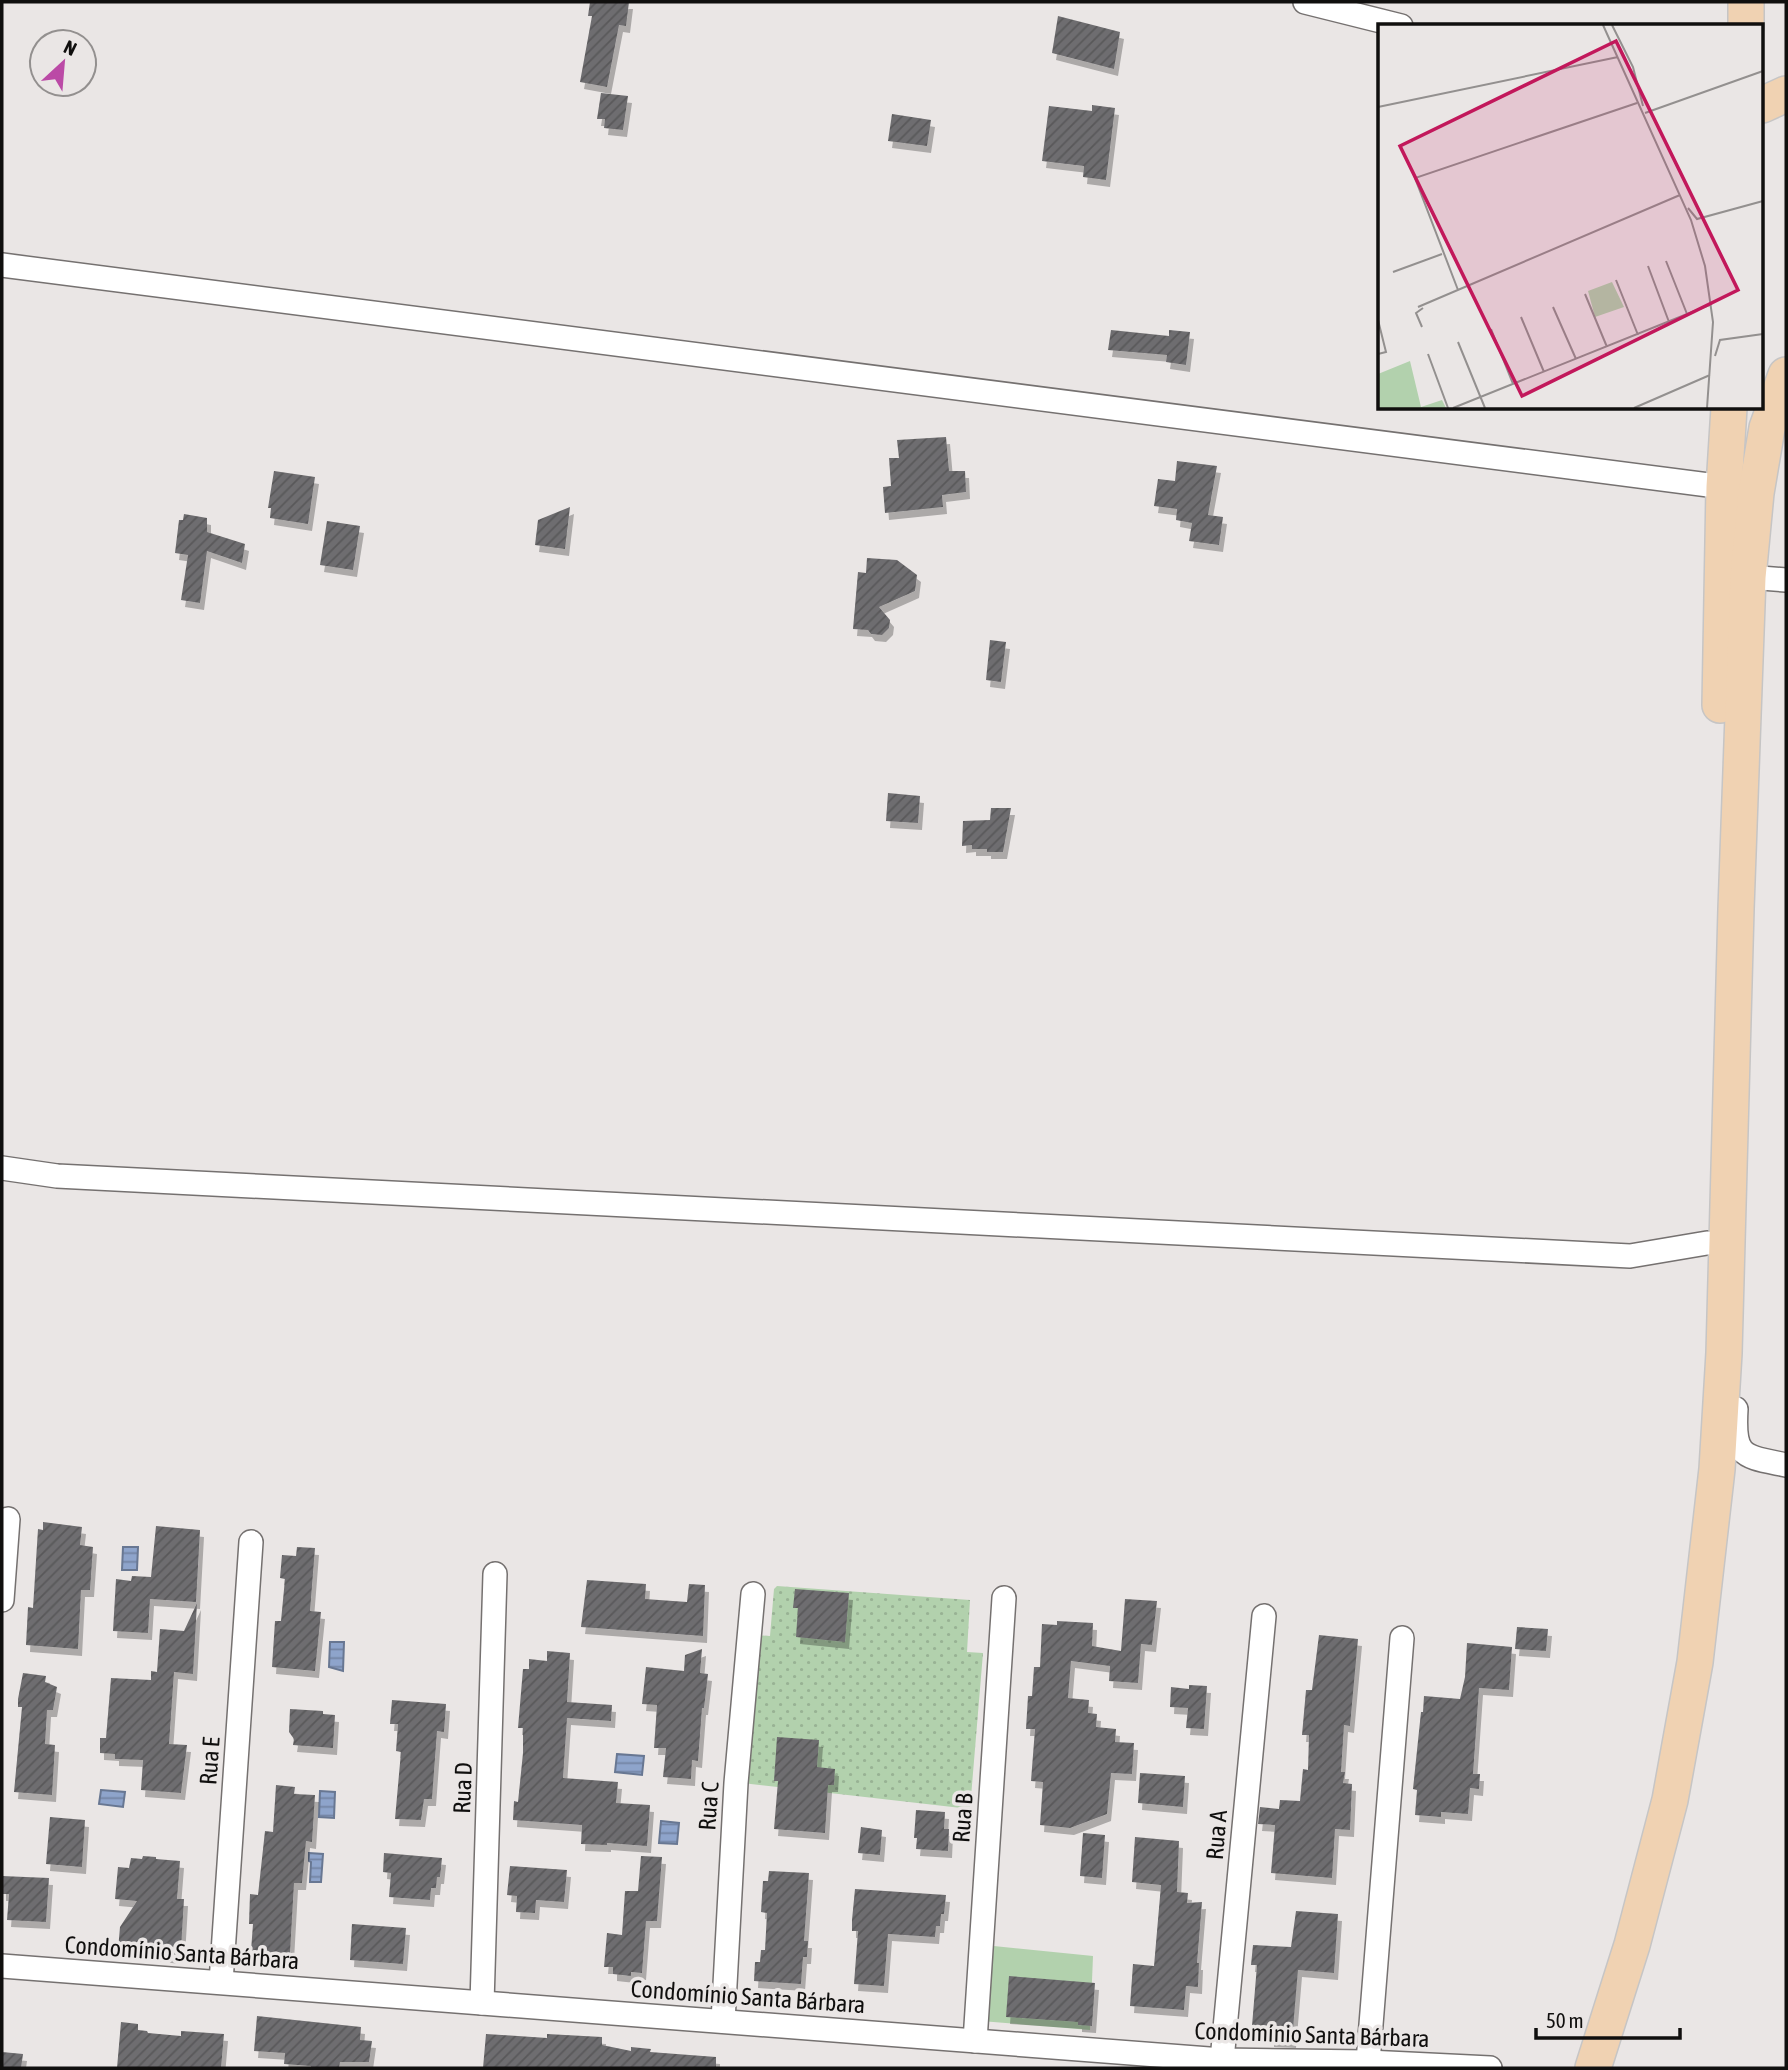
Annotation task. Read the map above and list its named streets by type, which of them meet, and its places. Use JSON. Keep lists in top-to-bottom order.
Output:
{
  "streets": {
    "street": [
      "Rua E",
      "Rua D",
      "Rua C",
      "Rua B",
      "Rua A",
      "Condomínio Santa Bárbara"
    ]
  },
  "crossings": [
    ["Rua E", "Condomínio Santa Bárbara"],
    ["Rua D", "Condomínio Santa Bárbara"],
    ["Rua C", "Condomínio Santa Bárbara"],
    ["Rua B", "Condomínio Santa Bárbara"],
    ["Rua A", "Condomínio Santa Bárbara"]
  ],
  "scale_bar": "50 m",
  "north": "top right"
}
